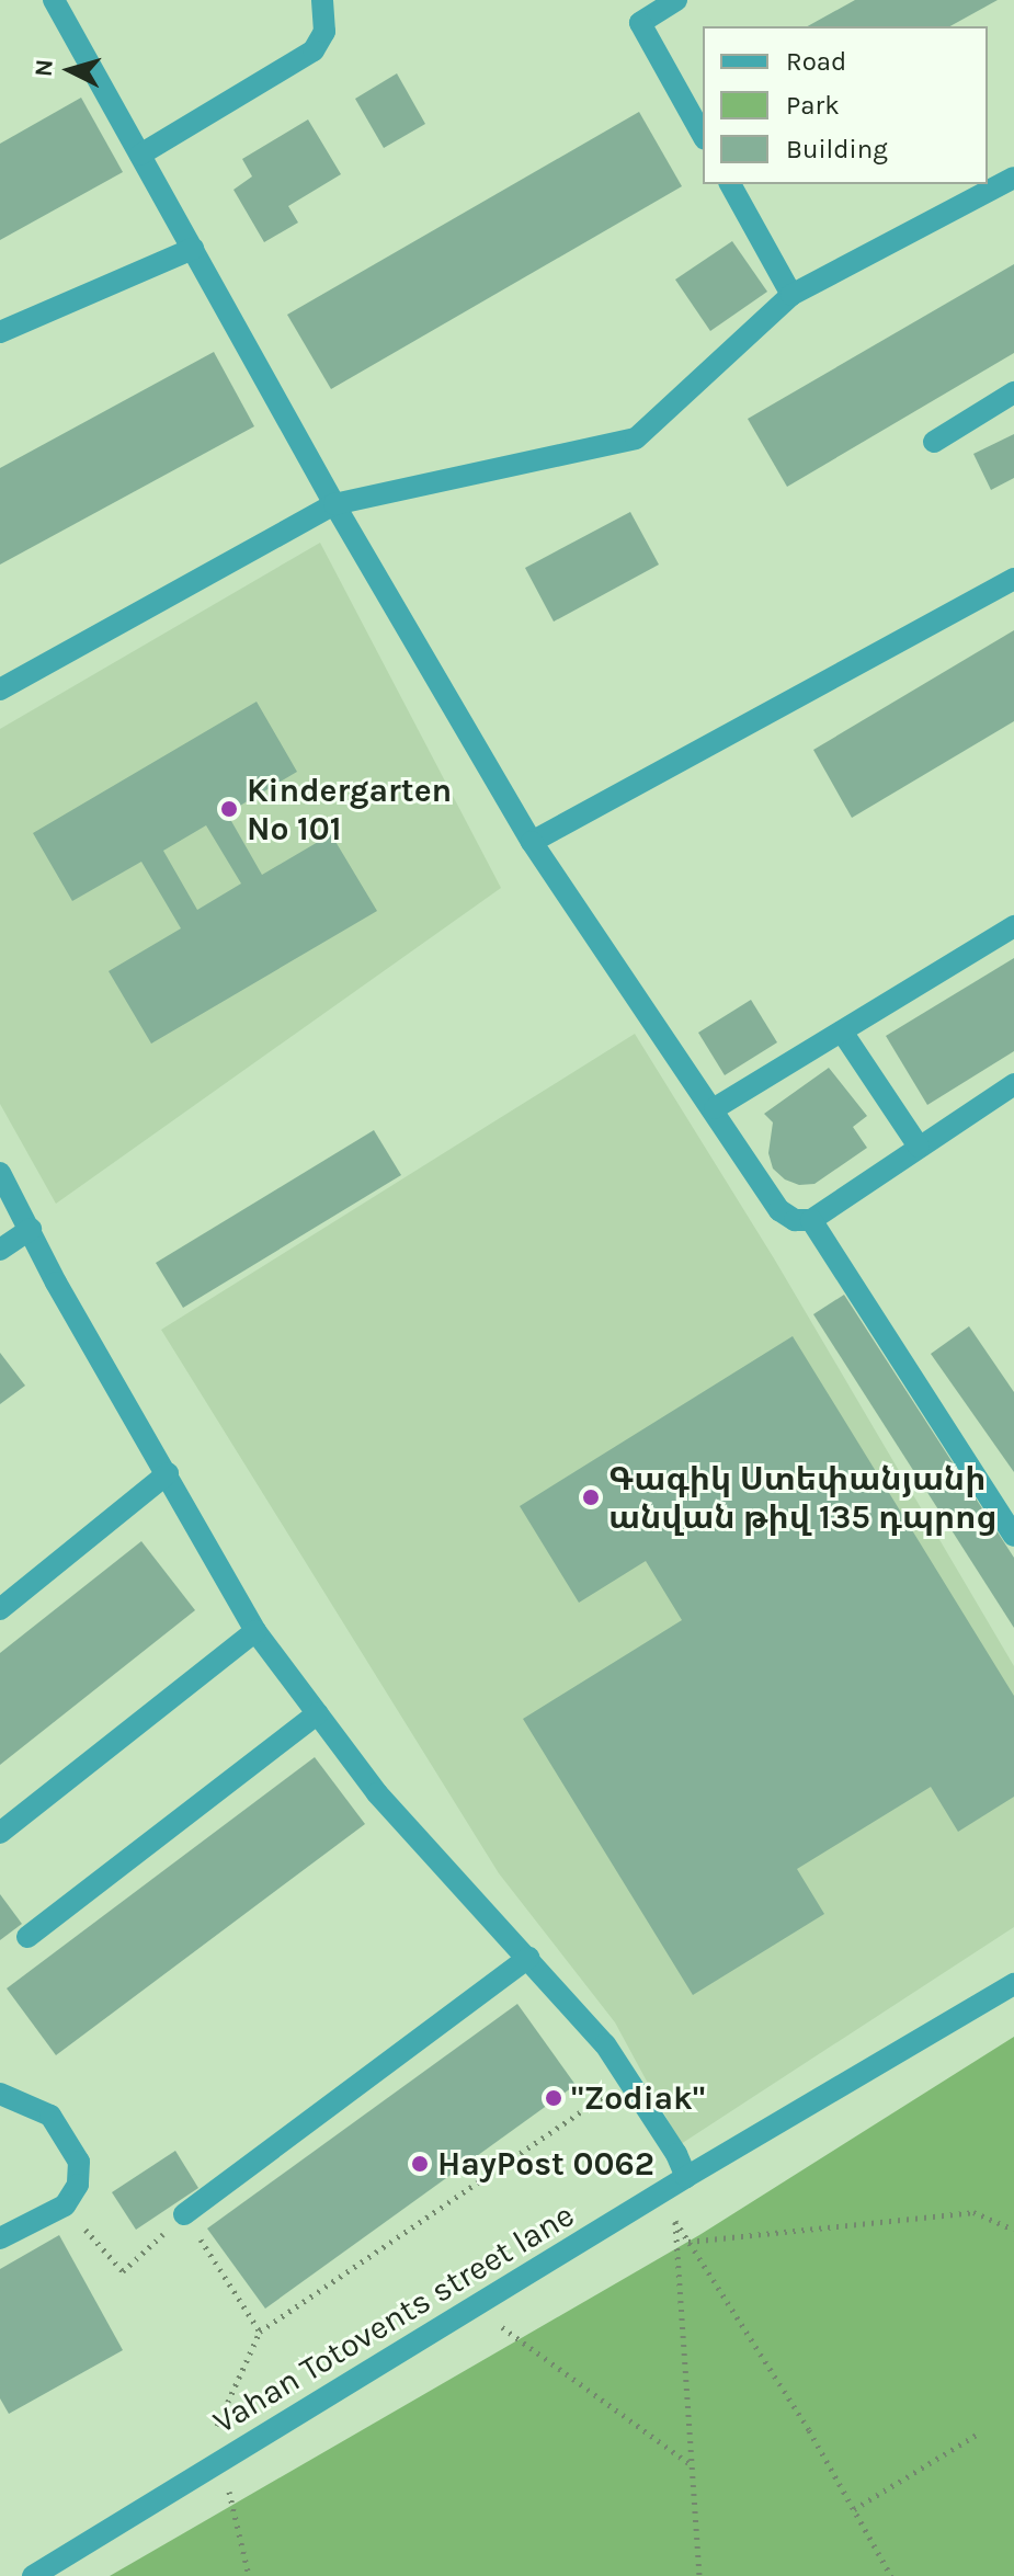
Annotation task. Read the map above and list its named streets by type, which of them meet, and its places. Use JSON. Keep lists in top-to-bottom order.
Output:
{
  "streets": {
    "street": ["Vahan Totovents street lane"]
  },
  "places": [
    "Kindergarten No 101",
    "Գագիկ Ստեփանյանի անվան թիվ 135 դպրոց",
    "\"Zodiak\"",
    "HayPost 0062"
  ],
  "legend": ["Road", "Park", "Building"],
  "north": "left"
}
